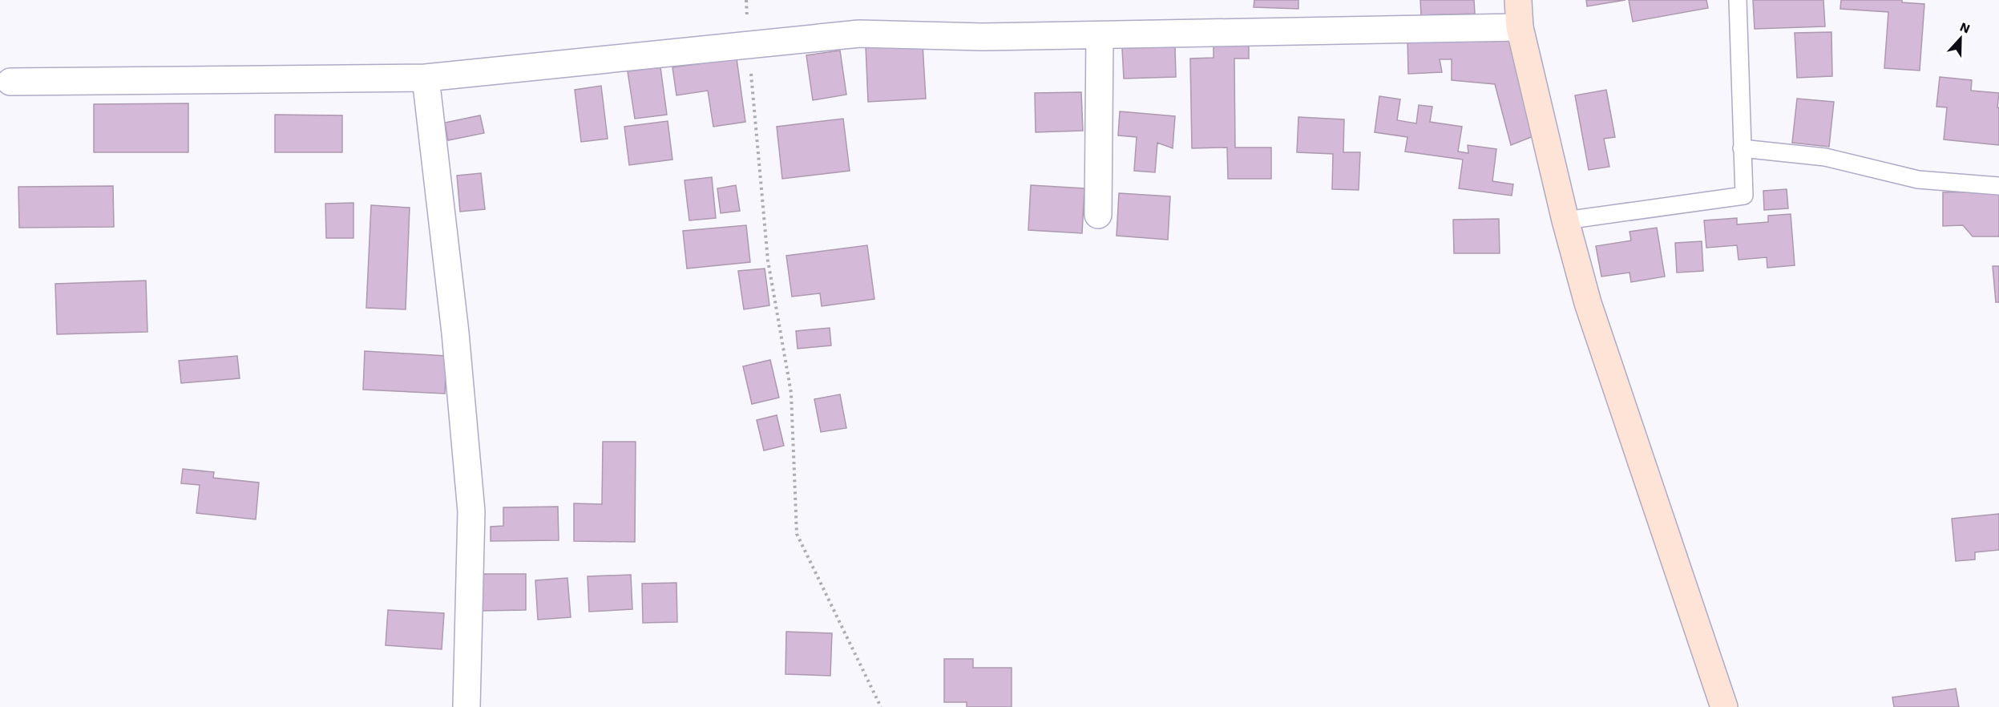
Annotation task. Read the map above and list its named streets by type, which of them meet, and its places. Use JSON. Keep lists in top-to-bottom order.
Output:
{
  "north": "top"
}
